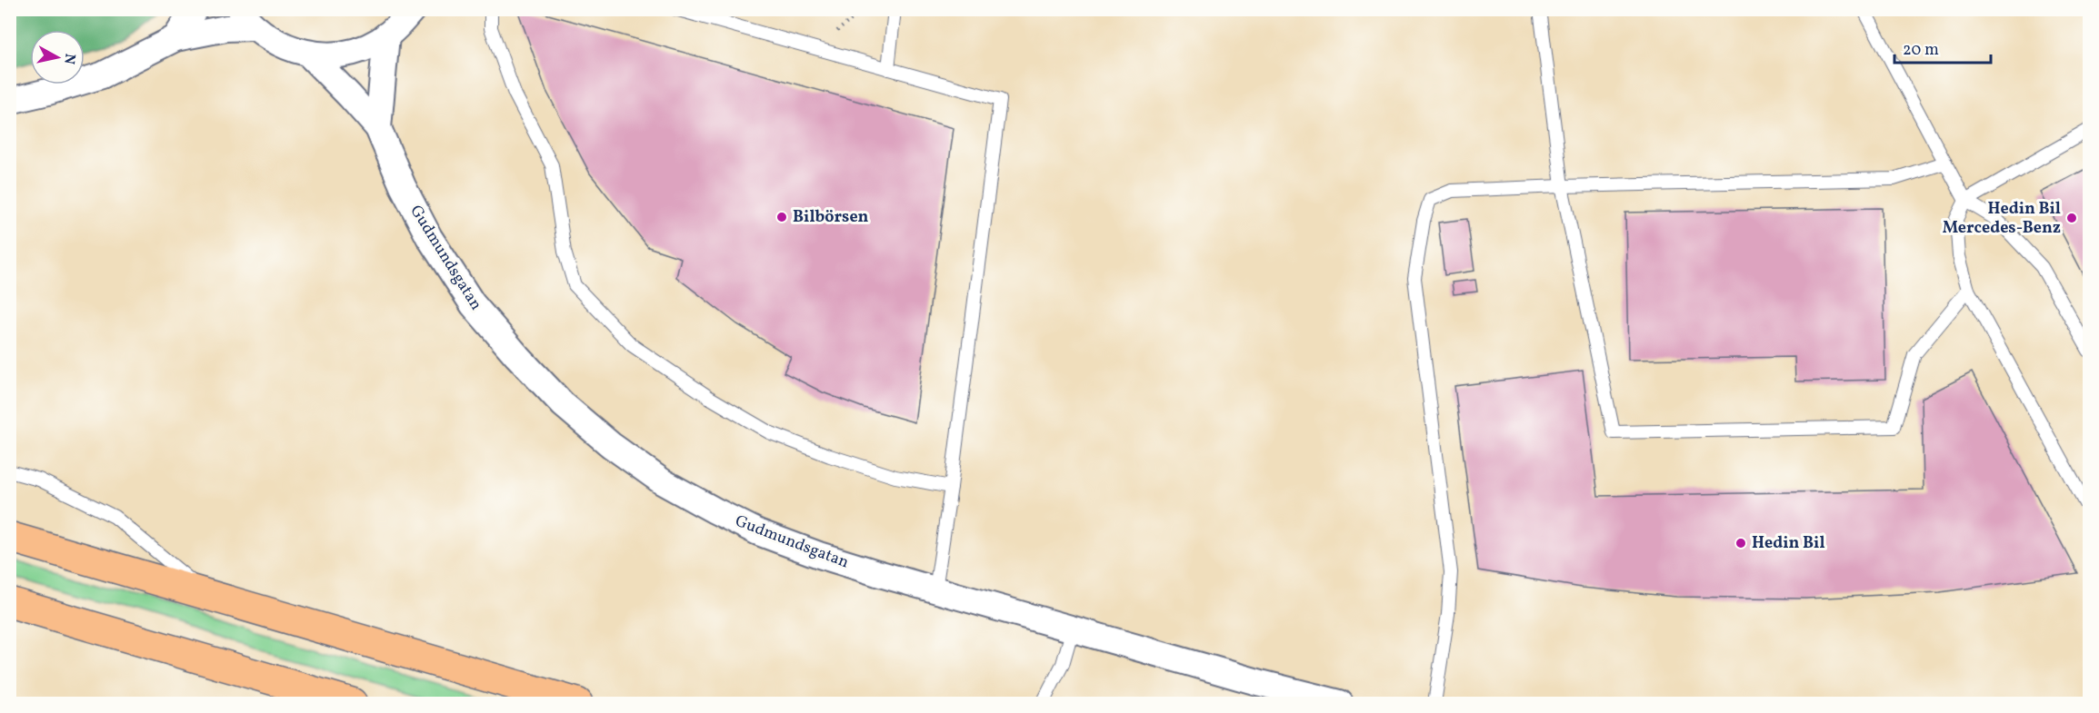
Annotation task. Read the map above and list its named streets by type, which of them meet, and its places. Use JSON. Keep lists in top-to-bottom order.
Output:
{
  "streets": {
    "street": ["Gudmundsgatan"]
  },
  "places": ["Bilbörsen", "Hedin Bil Mercedes-Benz", "Hedin Bil"],
  "scale_bar": "20 m",
  "north": "right"
}
